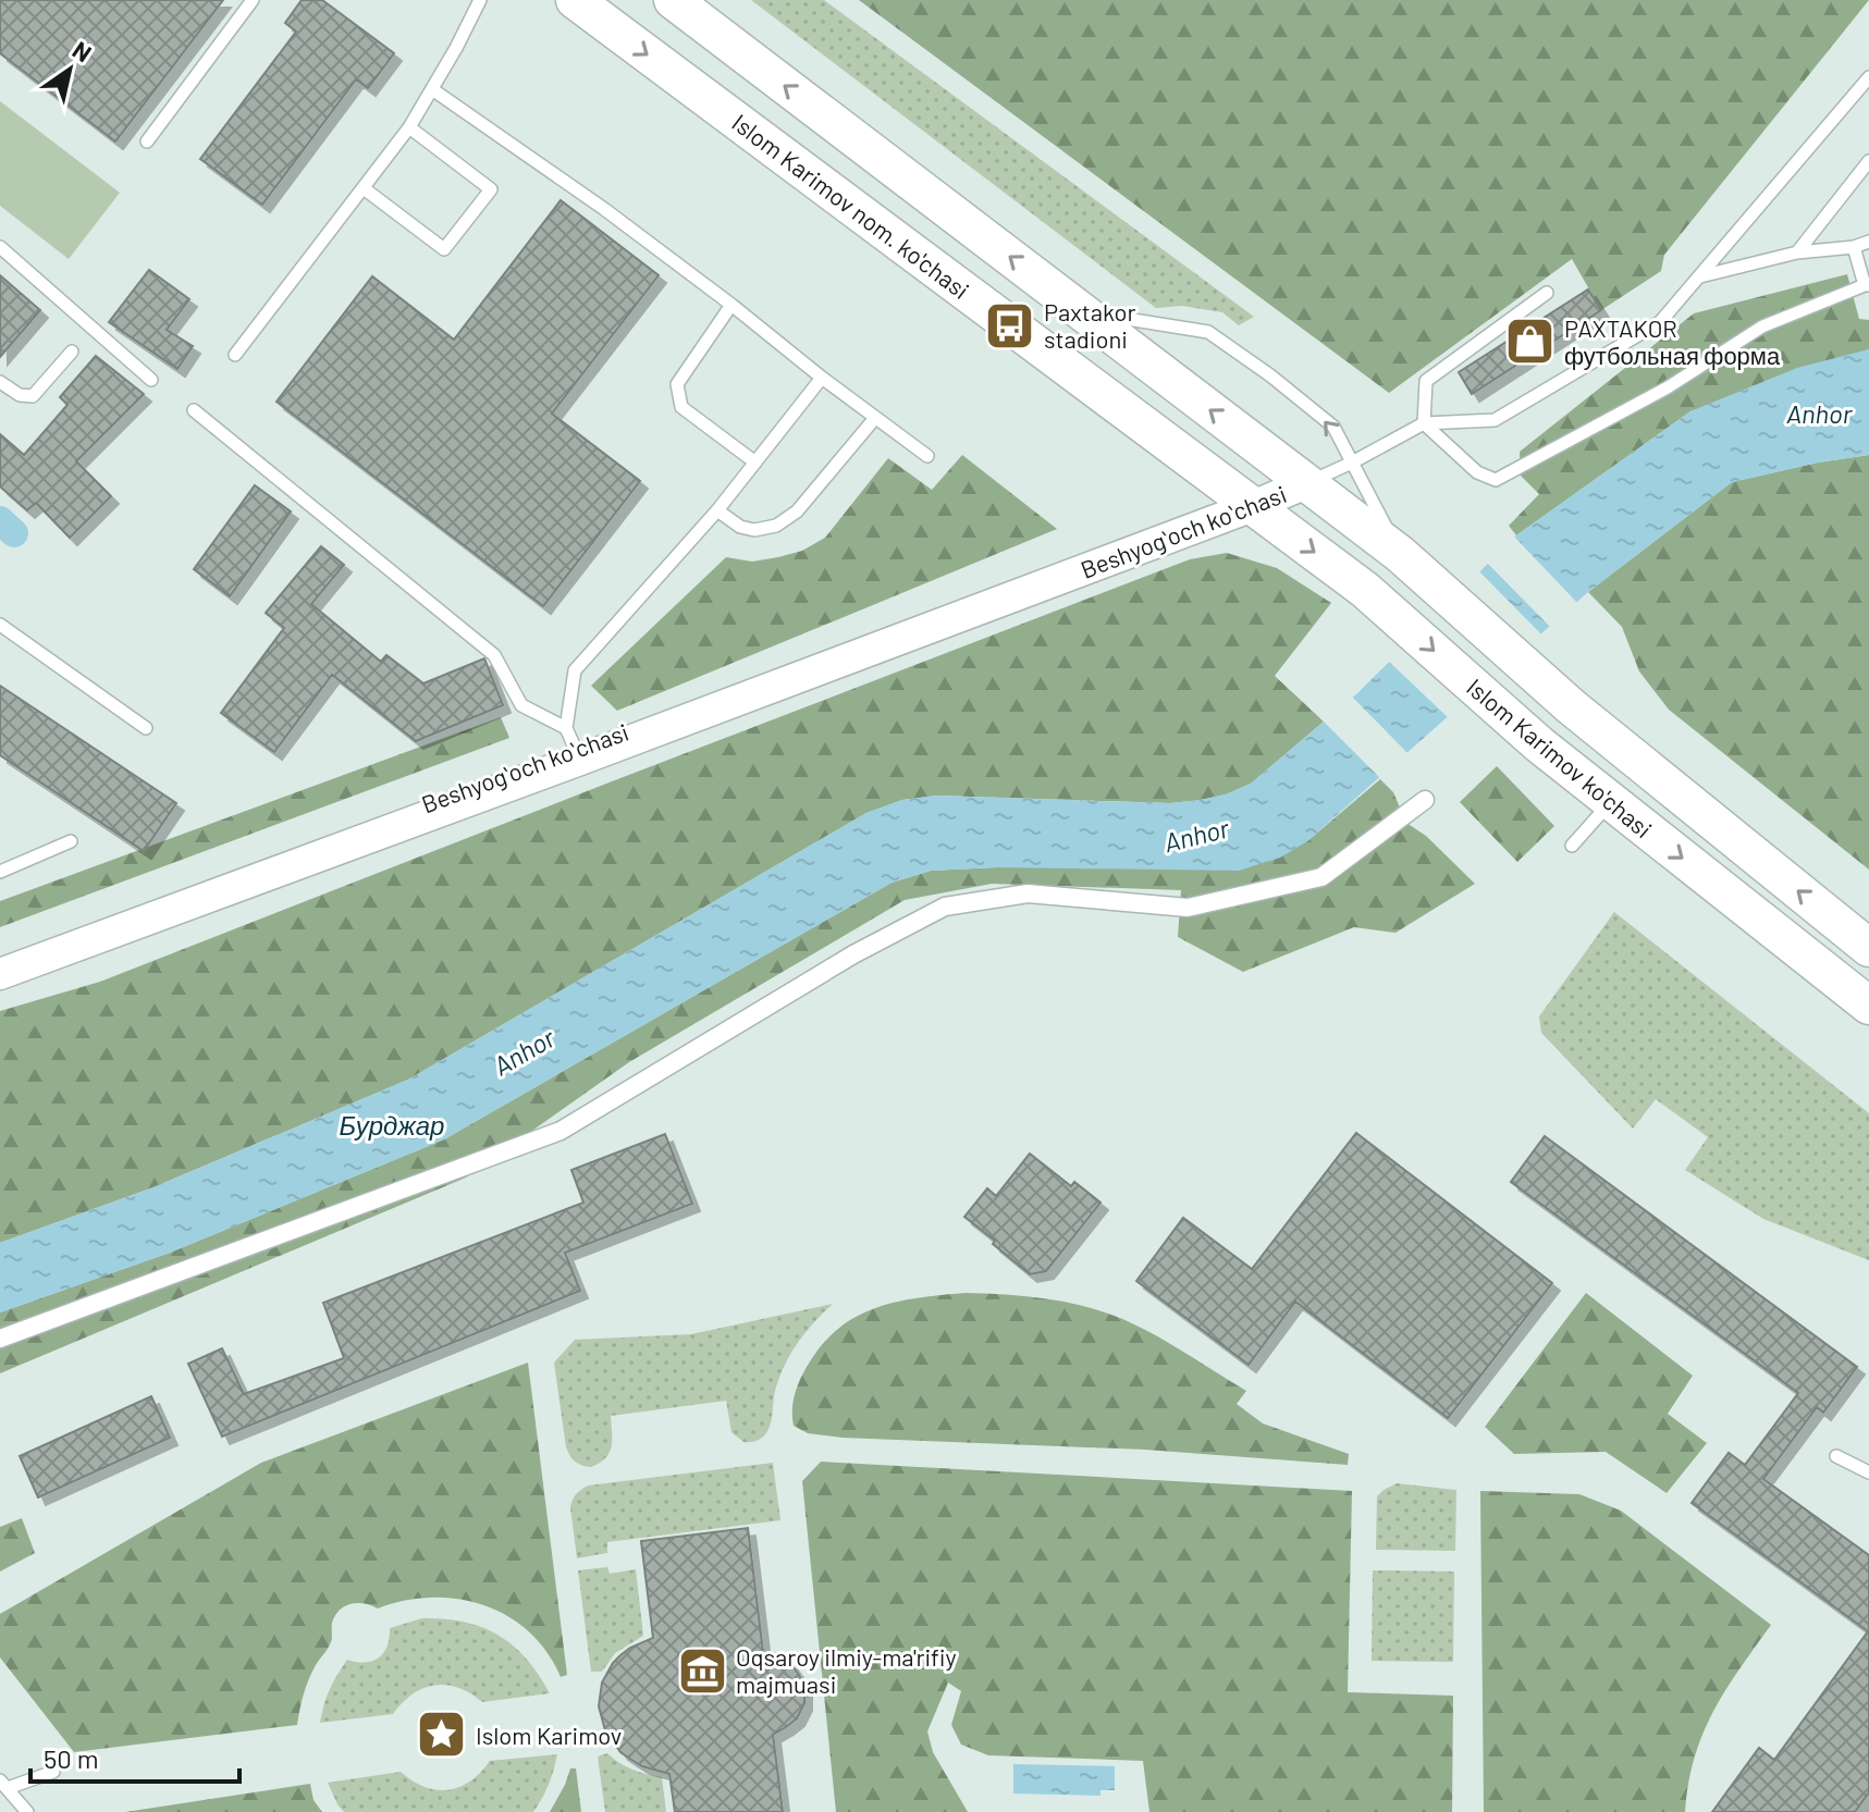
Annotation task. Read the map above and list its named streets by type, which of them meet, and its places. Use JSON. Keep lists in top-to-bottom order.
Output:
{
  "streets": {
    "main road": ["Islom Karimov nom. ko'chasi", "Islom Karimov ko'chasi"],
    "street": ["Beshyogʻoch koʻchasi"]
  },
  "crossings": [
    ["Islom Karimov nom. ko'chasi", "Beshyogʻoch koʻchasi"],
    ["Islom Karimov nom. ko'chasi", "Islom Karimov ko'chasi"],
    ["Beshyogʻoch koʻchasi", "Islom Karimov ko'chasi"]
  ],
  "water": ["Anhor", "Бурджар"],
  "places": {
    "bus stop": ["Paxtakor stadioni"],
    "shop": ["PAXTAKOR футбольная форма"],
    "museum": ["Oqsaroy ilmiy-ma'rifiy majmuasi"],
    "place": ["Islom Karimov"]
  },
  "scale_bar": "50 m",
  "north": "top right"
}
